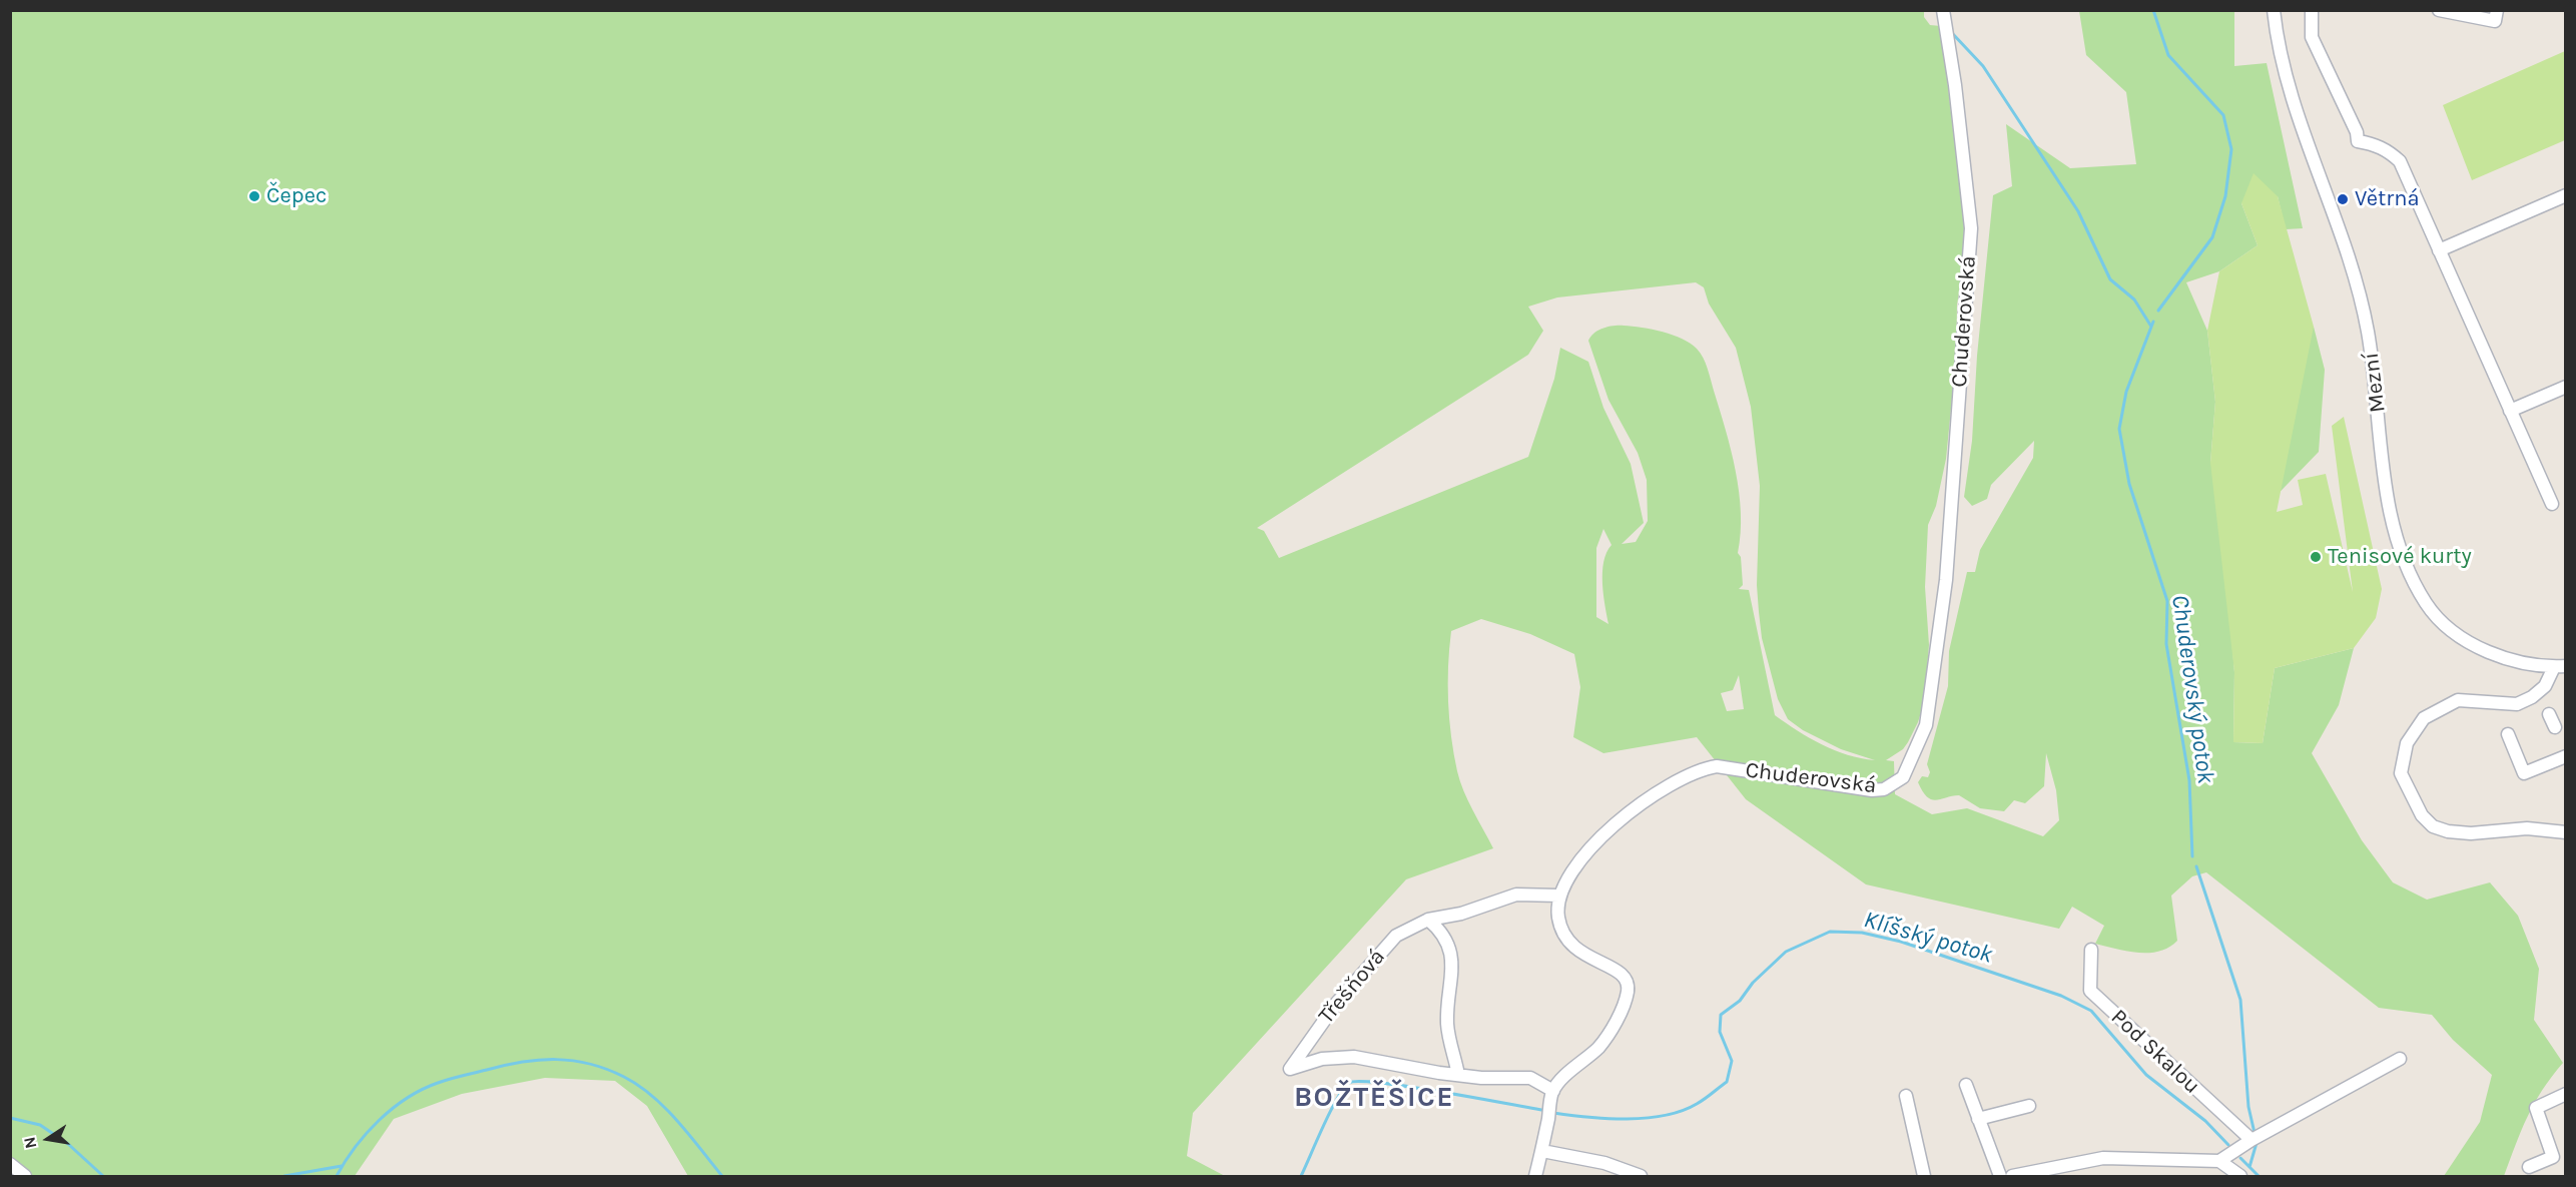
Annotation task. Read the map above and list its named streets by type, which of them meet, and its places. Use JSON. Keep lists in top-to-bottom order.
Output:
{
  "streets": {
    "street": [
      "Chuderovská",
      "Mezní",
      "Třešňová",
      "Pod Skalou"
    ]
  },
  "crossings": [
    ["Chuderovská", "Třešňová"]
  ],
  "districts": ["BOŽTĚŠICE"],
  "water": ["Chuderovský potok", "Klíšský potok"],
  "places": ["Čepec", "Větrná", "Tenisové kurty"],
  "north": "left"
}
